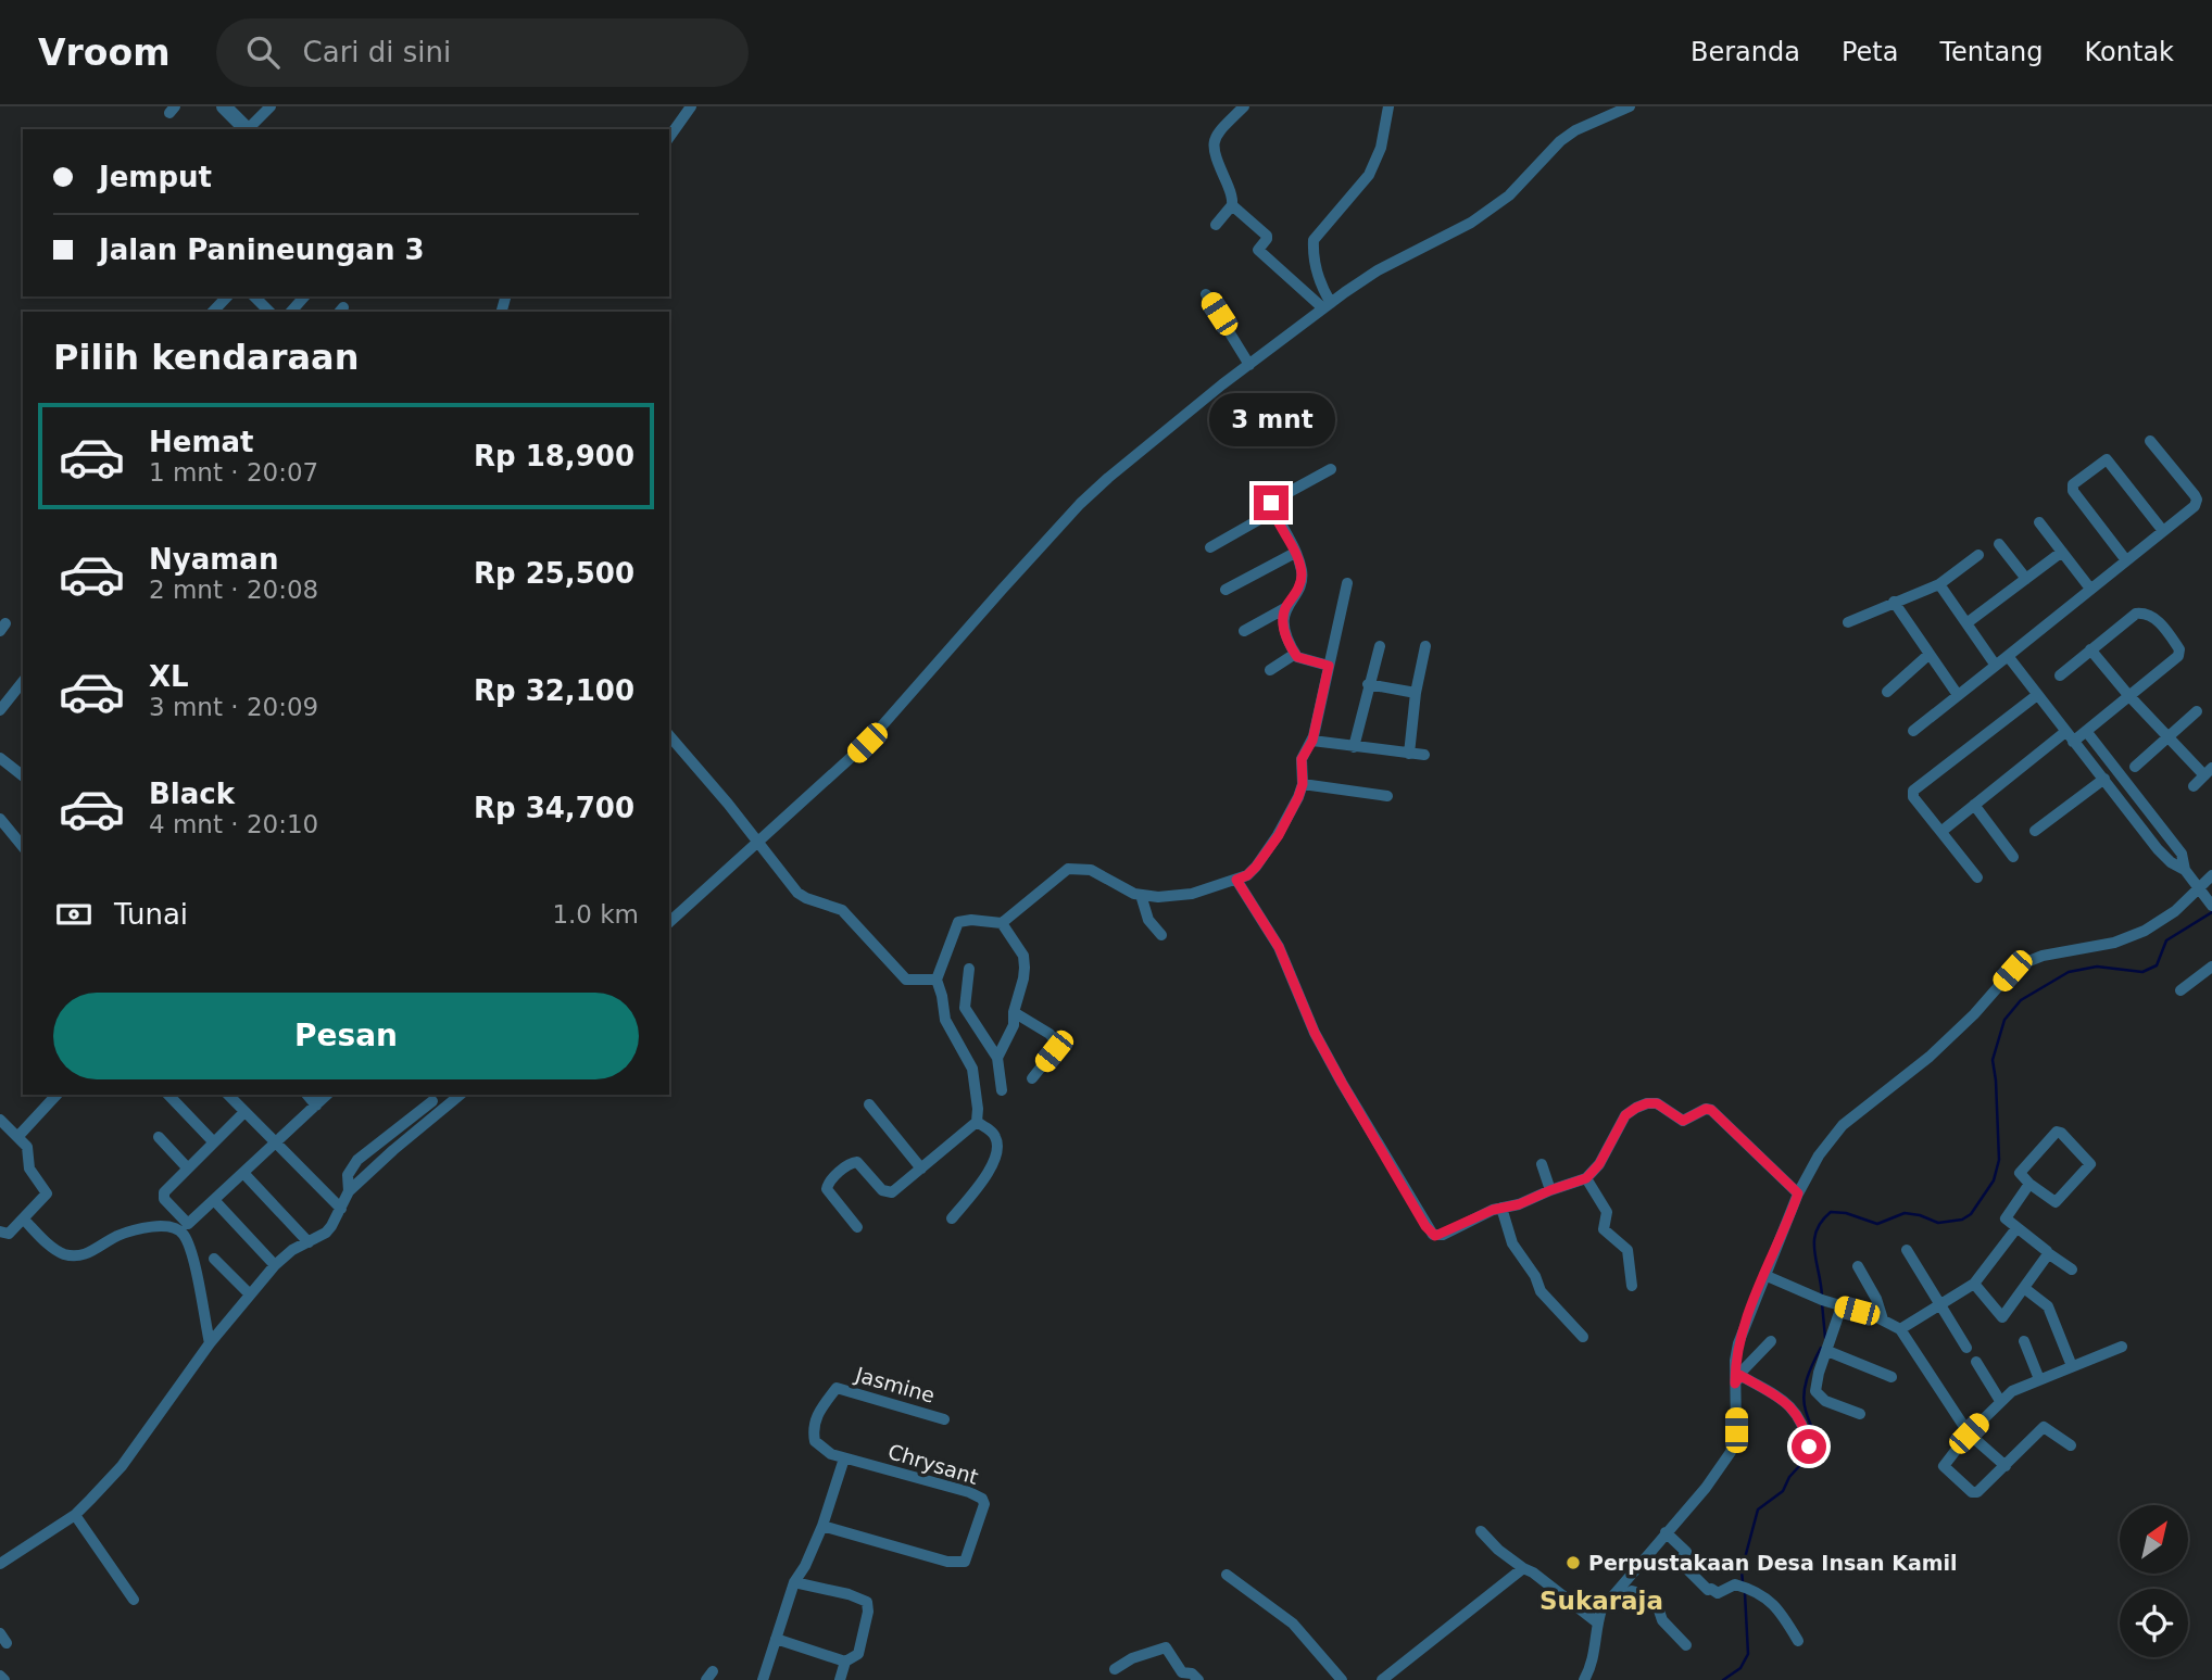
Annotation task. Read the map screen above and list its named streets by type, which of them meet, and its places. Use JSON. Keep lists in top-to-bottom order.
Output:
{
  "streets": {
    "street": ["Jasmine", "Chrysant"]
  },
  "crossings": [
    ["Jasmine", "Chrysant"]
  ],
  "districts": ["Sukaraja"],
  "places": ["Perpustakaan Desa Insan Kamil"],
  "north": "top right",
  "page": {
    "header": "Vroom",
    "search": "Cari di sini",
    "nav": [
      "Beranda",
      "Peta",
      "Tentang",
      "Kontak"
    ],
    "banner": ["Jemput", "Jalan Panineungan 3"],
    "heading": "Pilih kendaraan",
    "bubble": "3 mnt",
    "list": [
      {
        "name": "Hemat",
        "note": "1 mnt · 20:07",
        "value": "Rp 18,900"
      },
      {
        "name": "Nyaman",
        "note": "2 mnt · 20:08",
        "value": "Rp 25,500"
      },
      {
        "name": "XL",
        "note": "3 mnt · 20:09",
        "value": "Rp 32,100"
      },
      {
        "name": "Black",
        "note": "4 mnt · 20:10",
        "value": "Rp 34,700"
      }
    ],
    "pay": ["Tunai", "1.0 km"],
    "buttons": "Pesan"
  }
}
